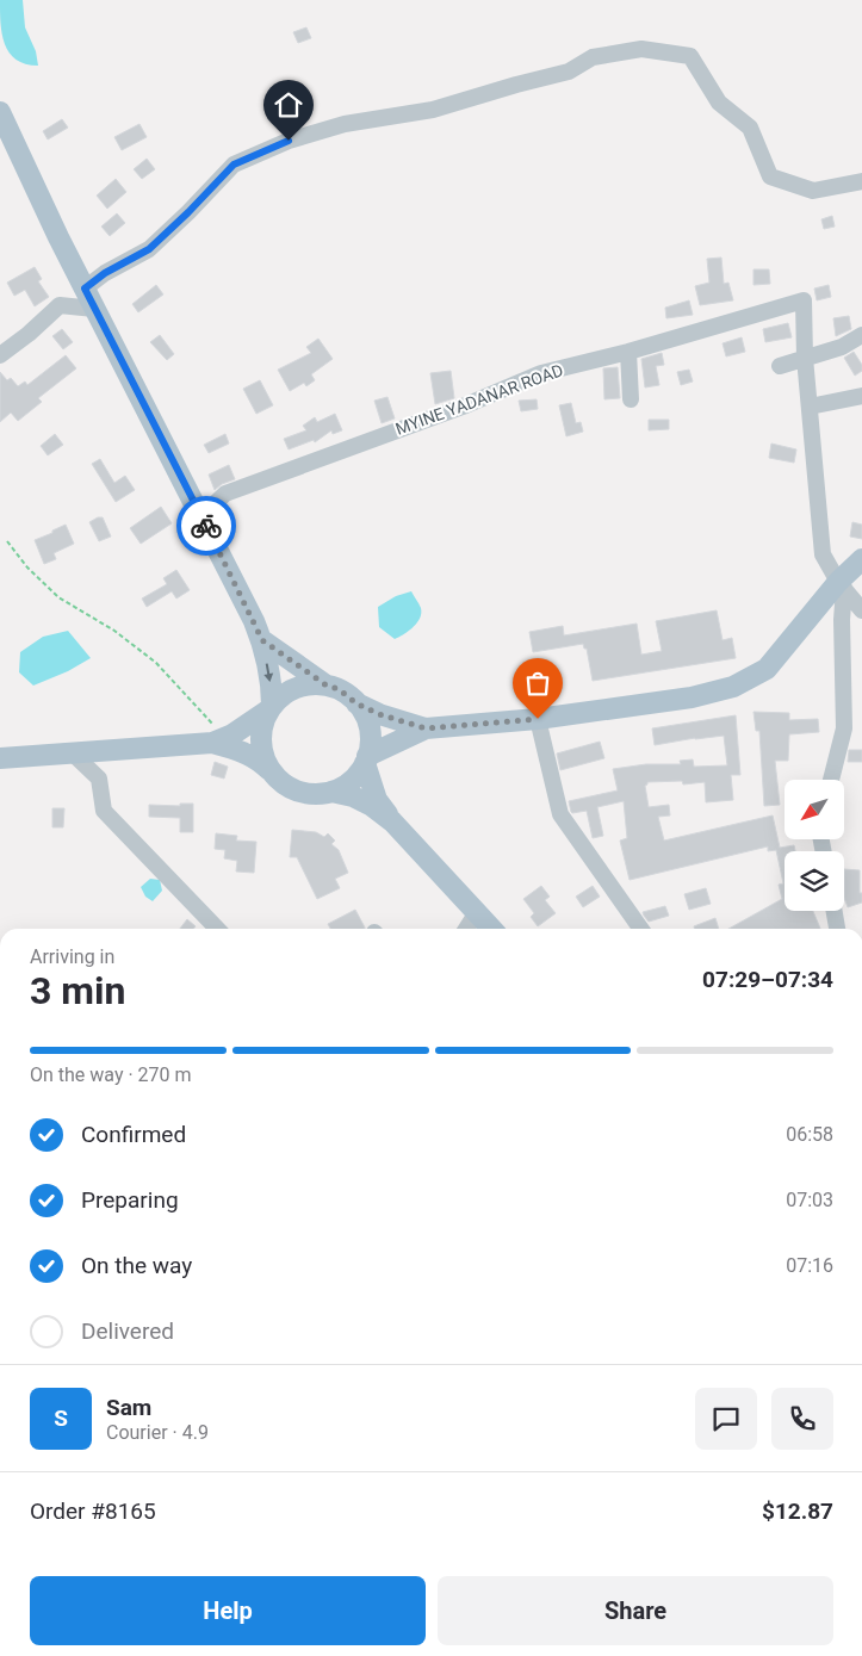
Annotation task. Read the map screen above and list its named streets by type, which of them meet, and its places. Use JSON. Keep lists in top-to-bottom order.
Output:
{
  "streets": {
    "street": ["MYINE YADANAR ROAD"]
  },
  "north": "bottom left",
  "page": {
    "heading": ["3 min", "Arriving in", "07:29–07:34"],
    "panel": [
      "Sam",
      "Courier · 4.9",
      "Order #8165",
      "$12.87"
    ],
    "bar": "On the way · 270 m",
    "list": [
      ["Confirmed", "06:58"],
      ["Preparing", "07:03"],
      ["On the way", "07:16"],
      "Delivered"
    ],
    "round": "S",
    "buttons": ["Help", "Share"]
  }
}
